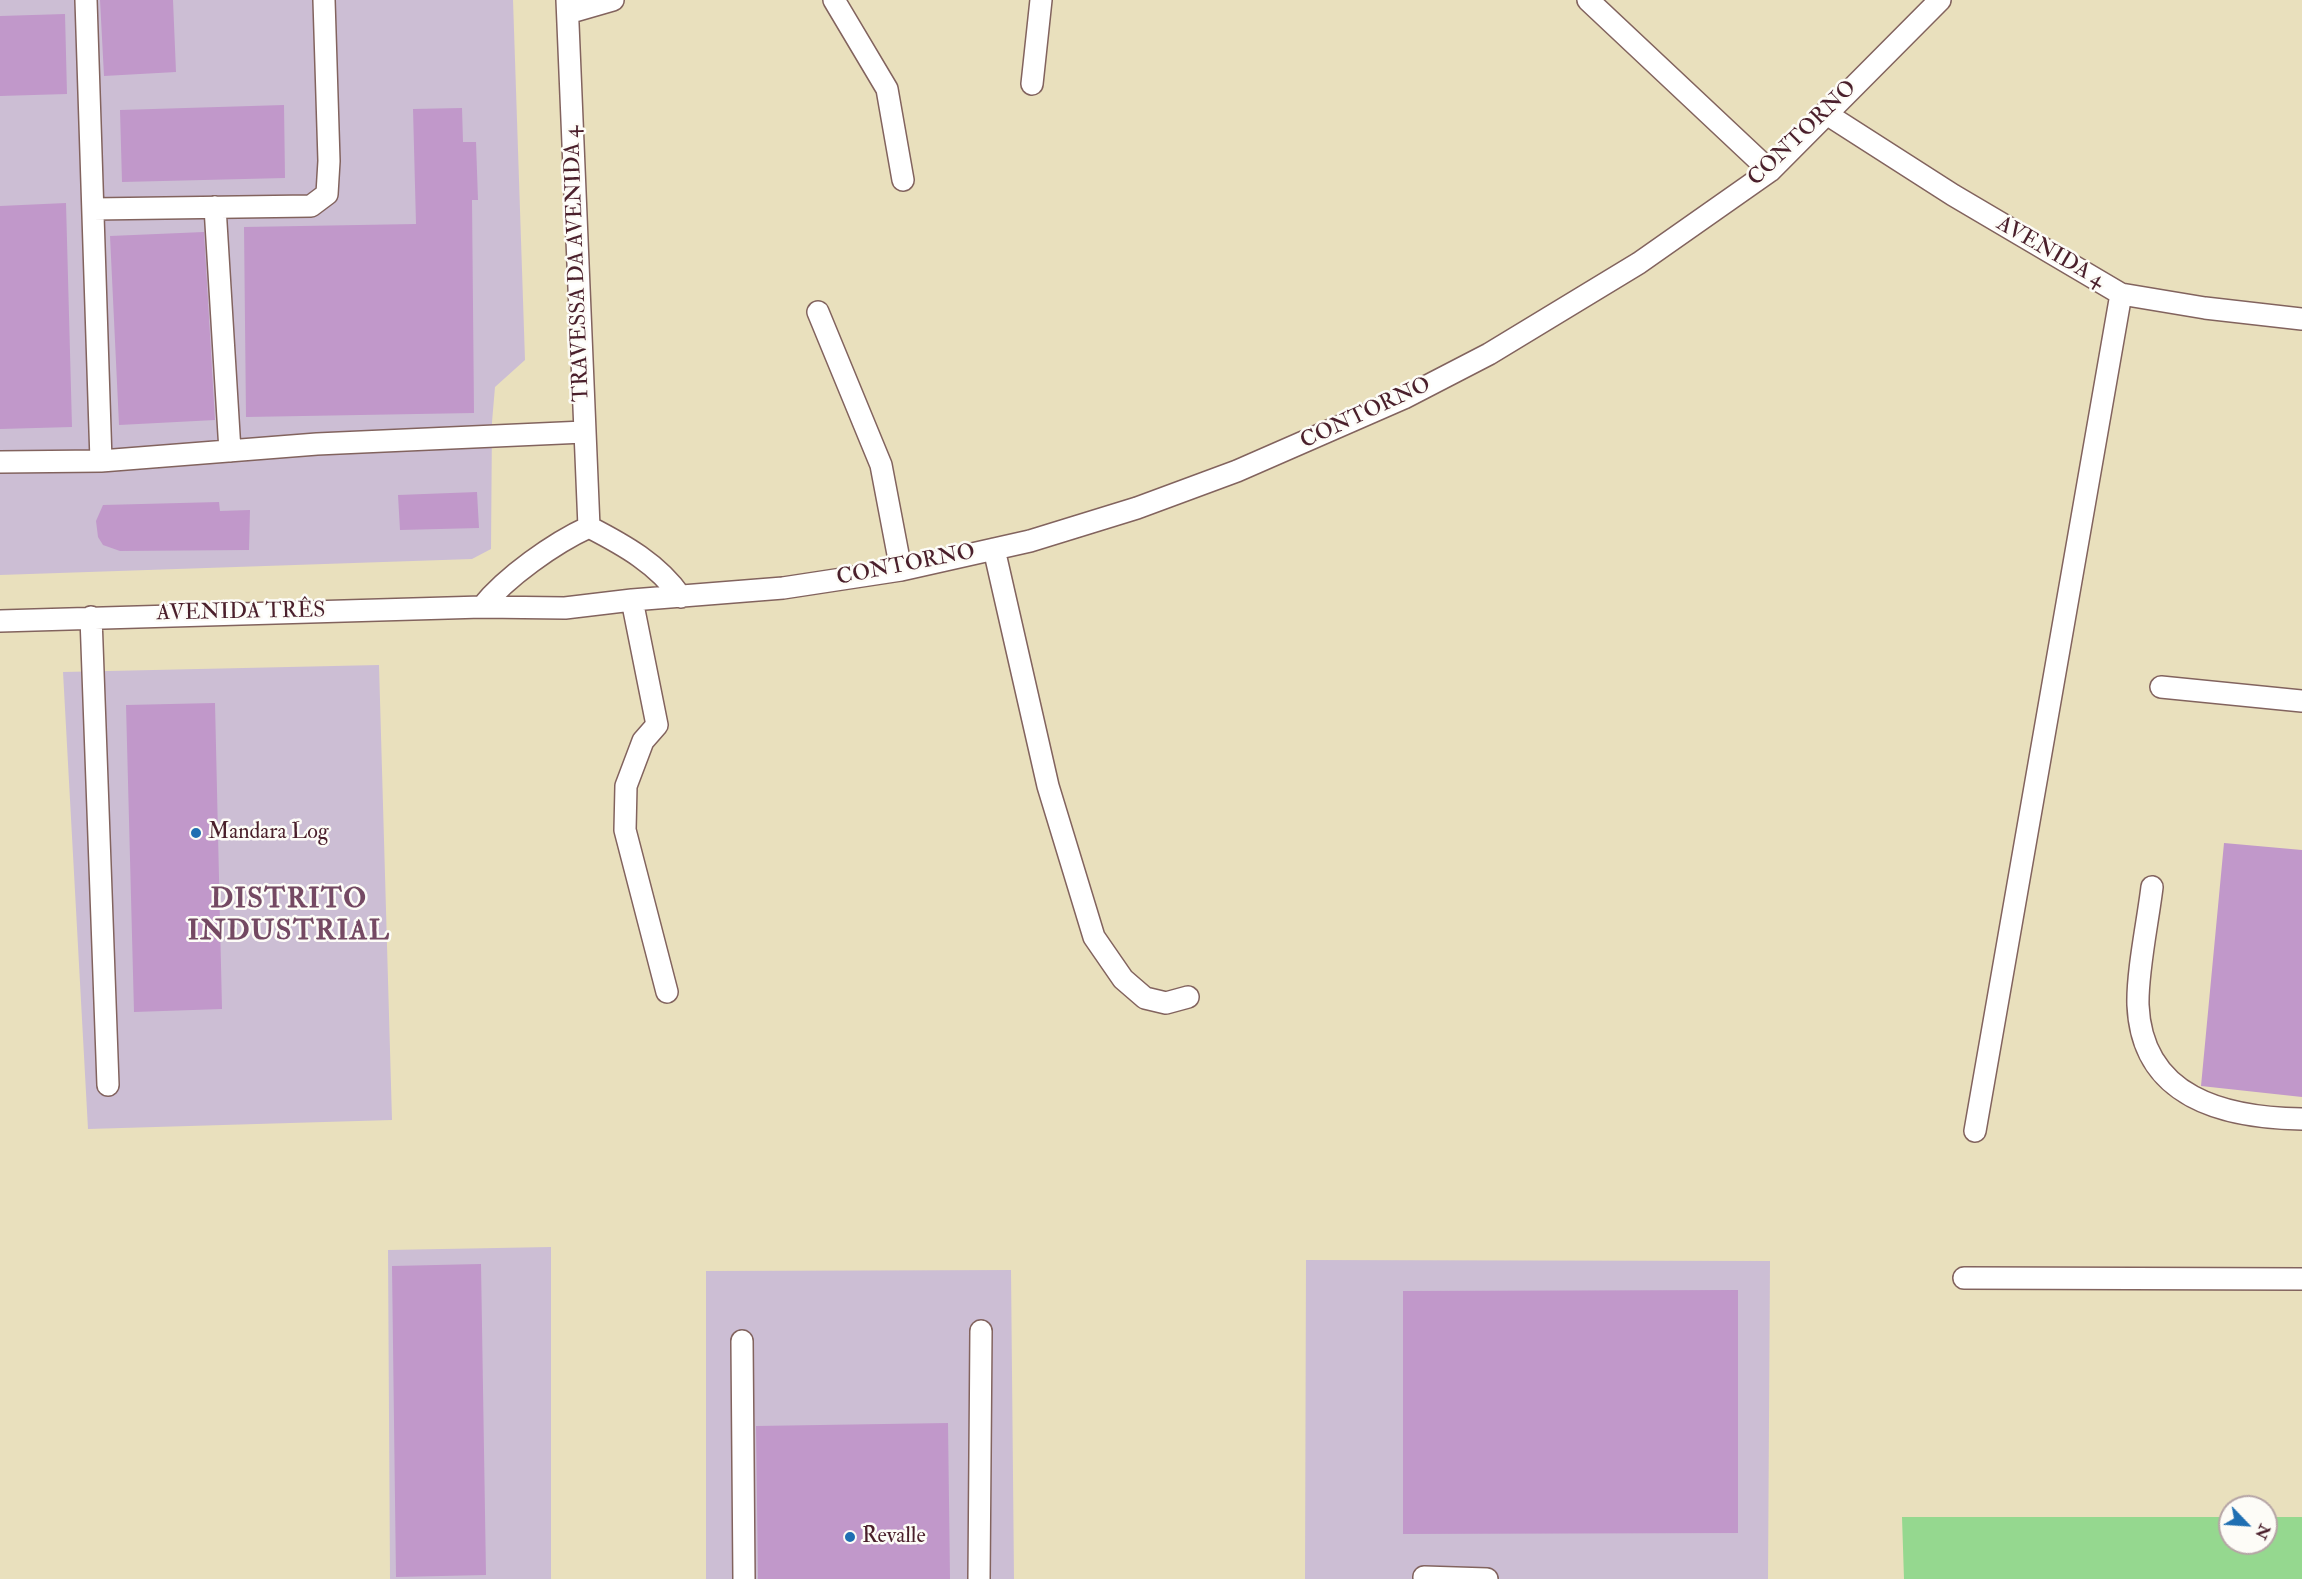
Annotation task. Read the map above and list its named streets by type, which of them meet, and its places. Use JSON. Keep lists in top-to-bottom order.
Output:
{
  "streets": {
    "street": [
      "CONTORNO",
      "AVENIDA 4",
      "TRAVESSA DA AVENIDA 4",
      "AVENIDA TRÊS"
    ]
  },
  "crossings": [
    ["CONTORNO", "AVENIDA 4"],
    ["CONTORNO", "AVENIDA TRÊS"]
  ],
  "districts": ["DISTRITO INDUSTRIAL"],
  "places": ["Mandara Log", "Revalle"],
  "north": "bottom right"
}
